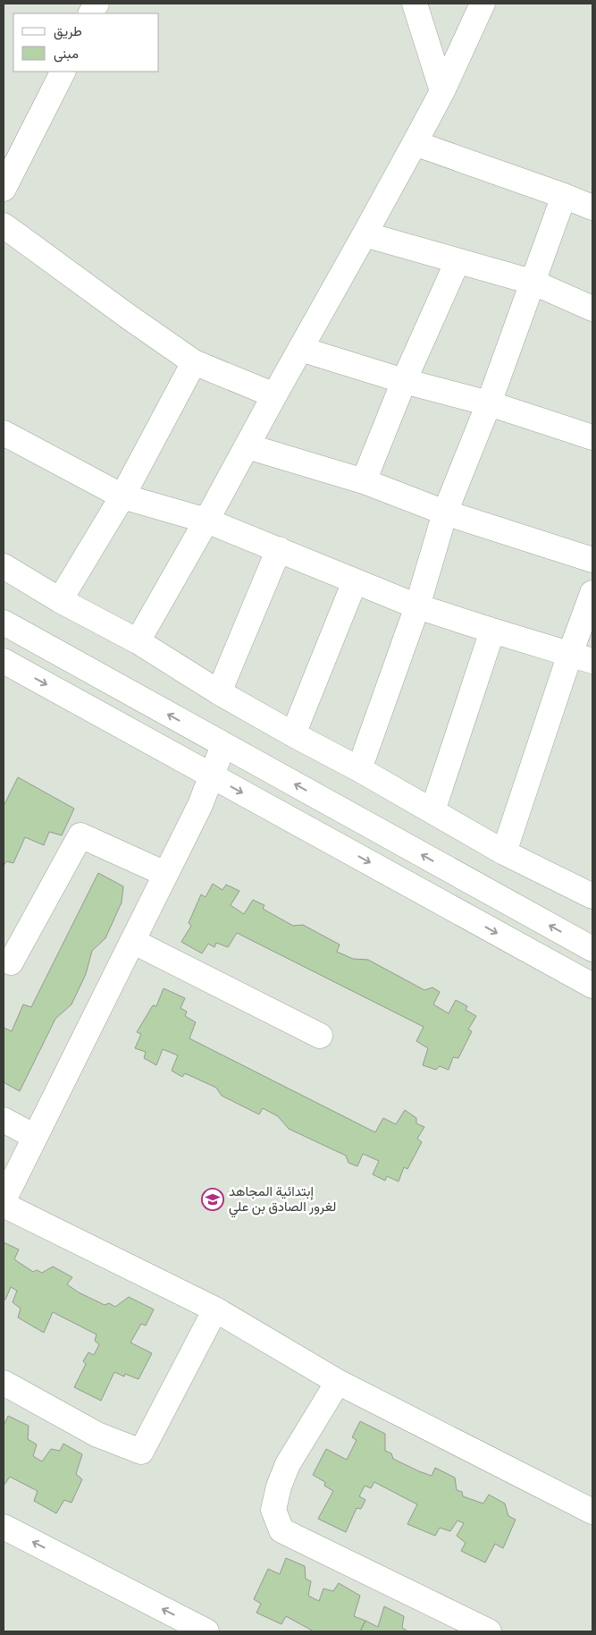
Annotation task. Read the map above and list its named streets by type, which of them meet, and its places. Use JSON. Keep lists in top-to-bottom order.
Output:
{
  "places": {
    "school or university": ["إبتدائية المجاهد لغرور الصادق بن علي"]
  },
  "legend": ["طريق", "مبنى"]
}
